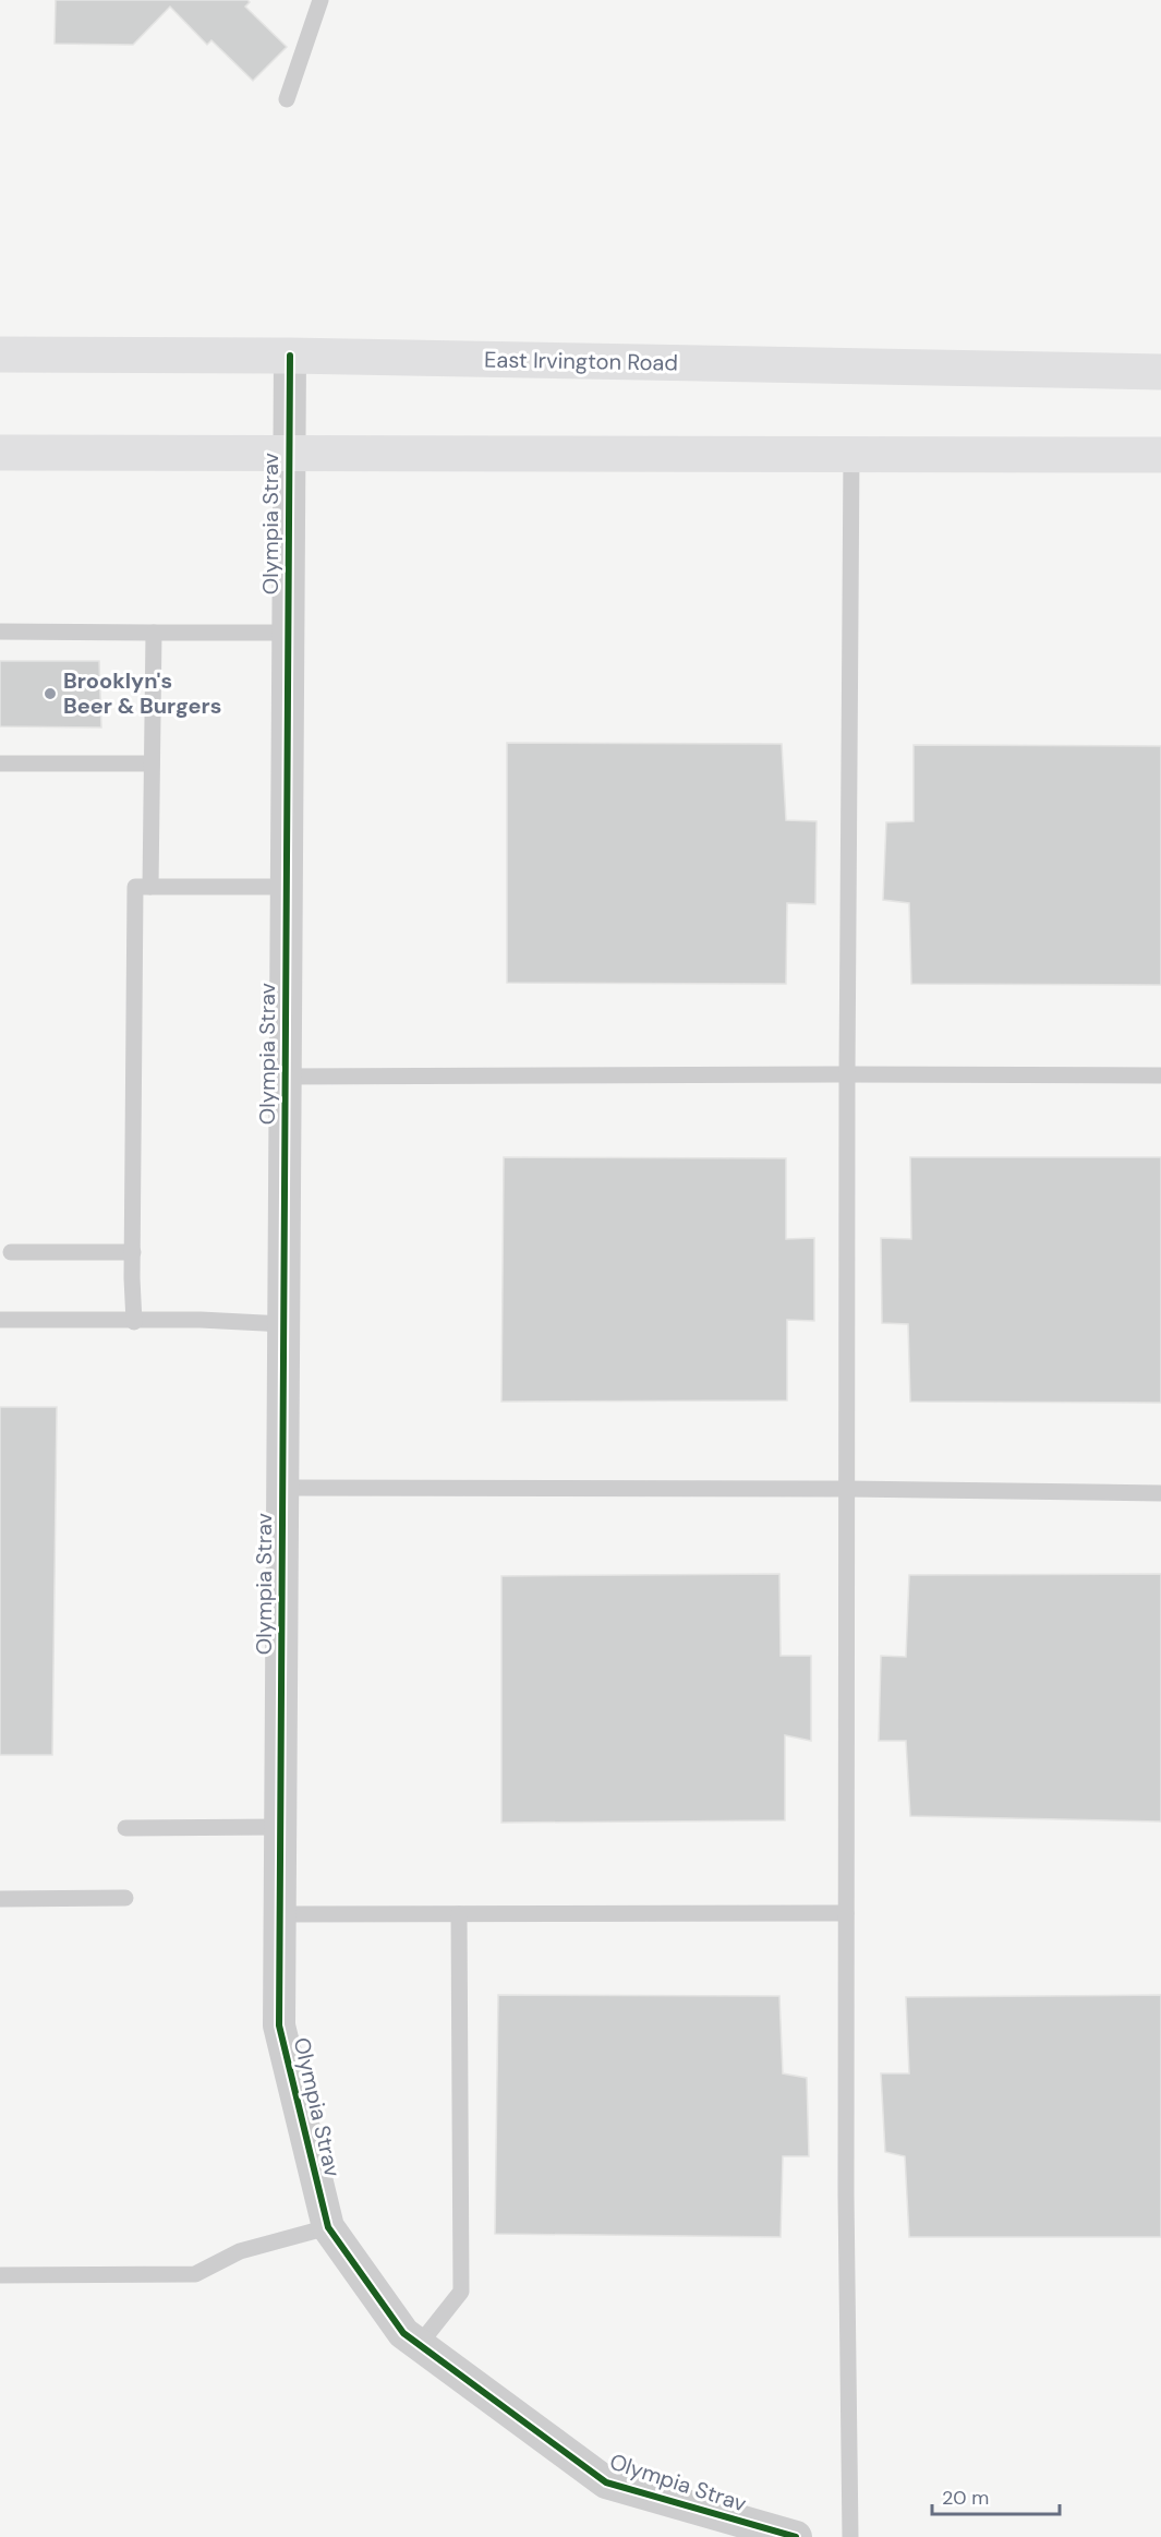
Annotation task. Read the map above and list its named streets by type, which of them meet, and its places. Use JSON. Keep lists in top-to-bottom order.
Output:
{
  "streets": {
    "main road": ["East Irvington Road"],
    "street": ["Olympia Strav"]
  },
  "crossings": [
    ["East Irvington Road", "Olympia Strav"]
  ],
  "places": ["Brooklyn's Beer & Burgers"],
  "scale_bar": "20 m"
}
